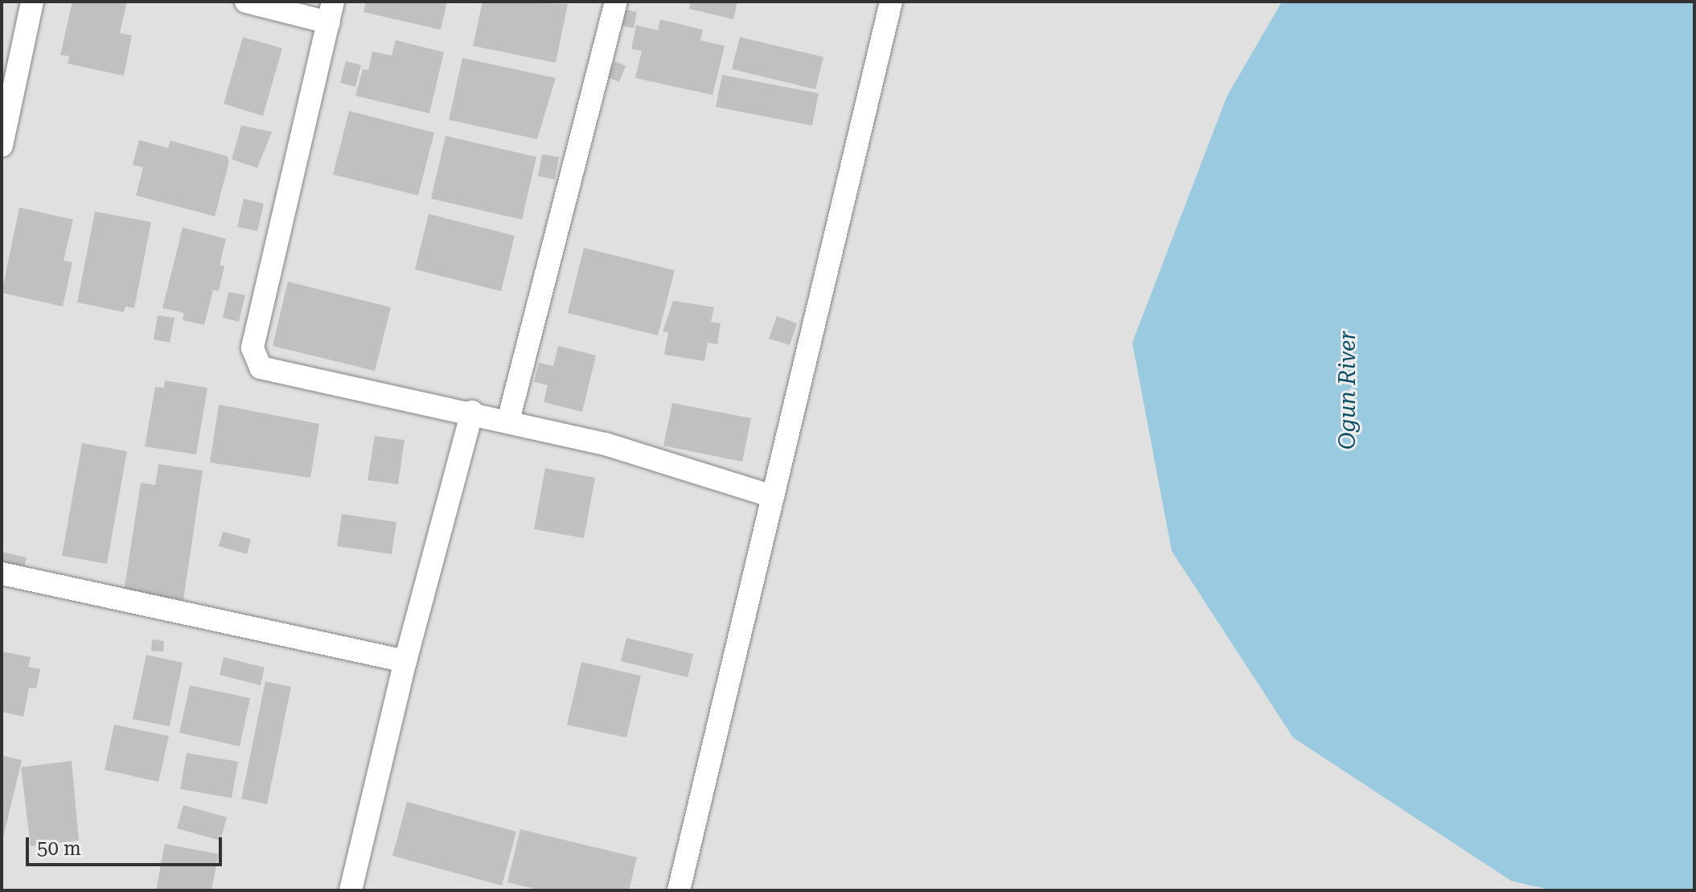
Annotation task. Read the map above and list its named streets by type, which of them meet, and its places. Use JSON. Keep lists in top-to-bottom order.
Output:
{
  "water": ["Ogun River"],
  "scale_bar": "50 m"
}
